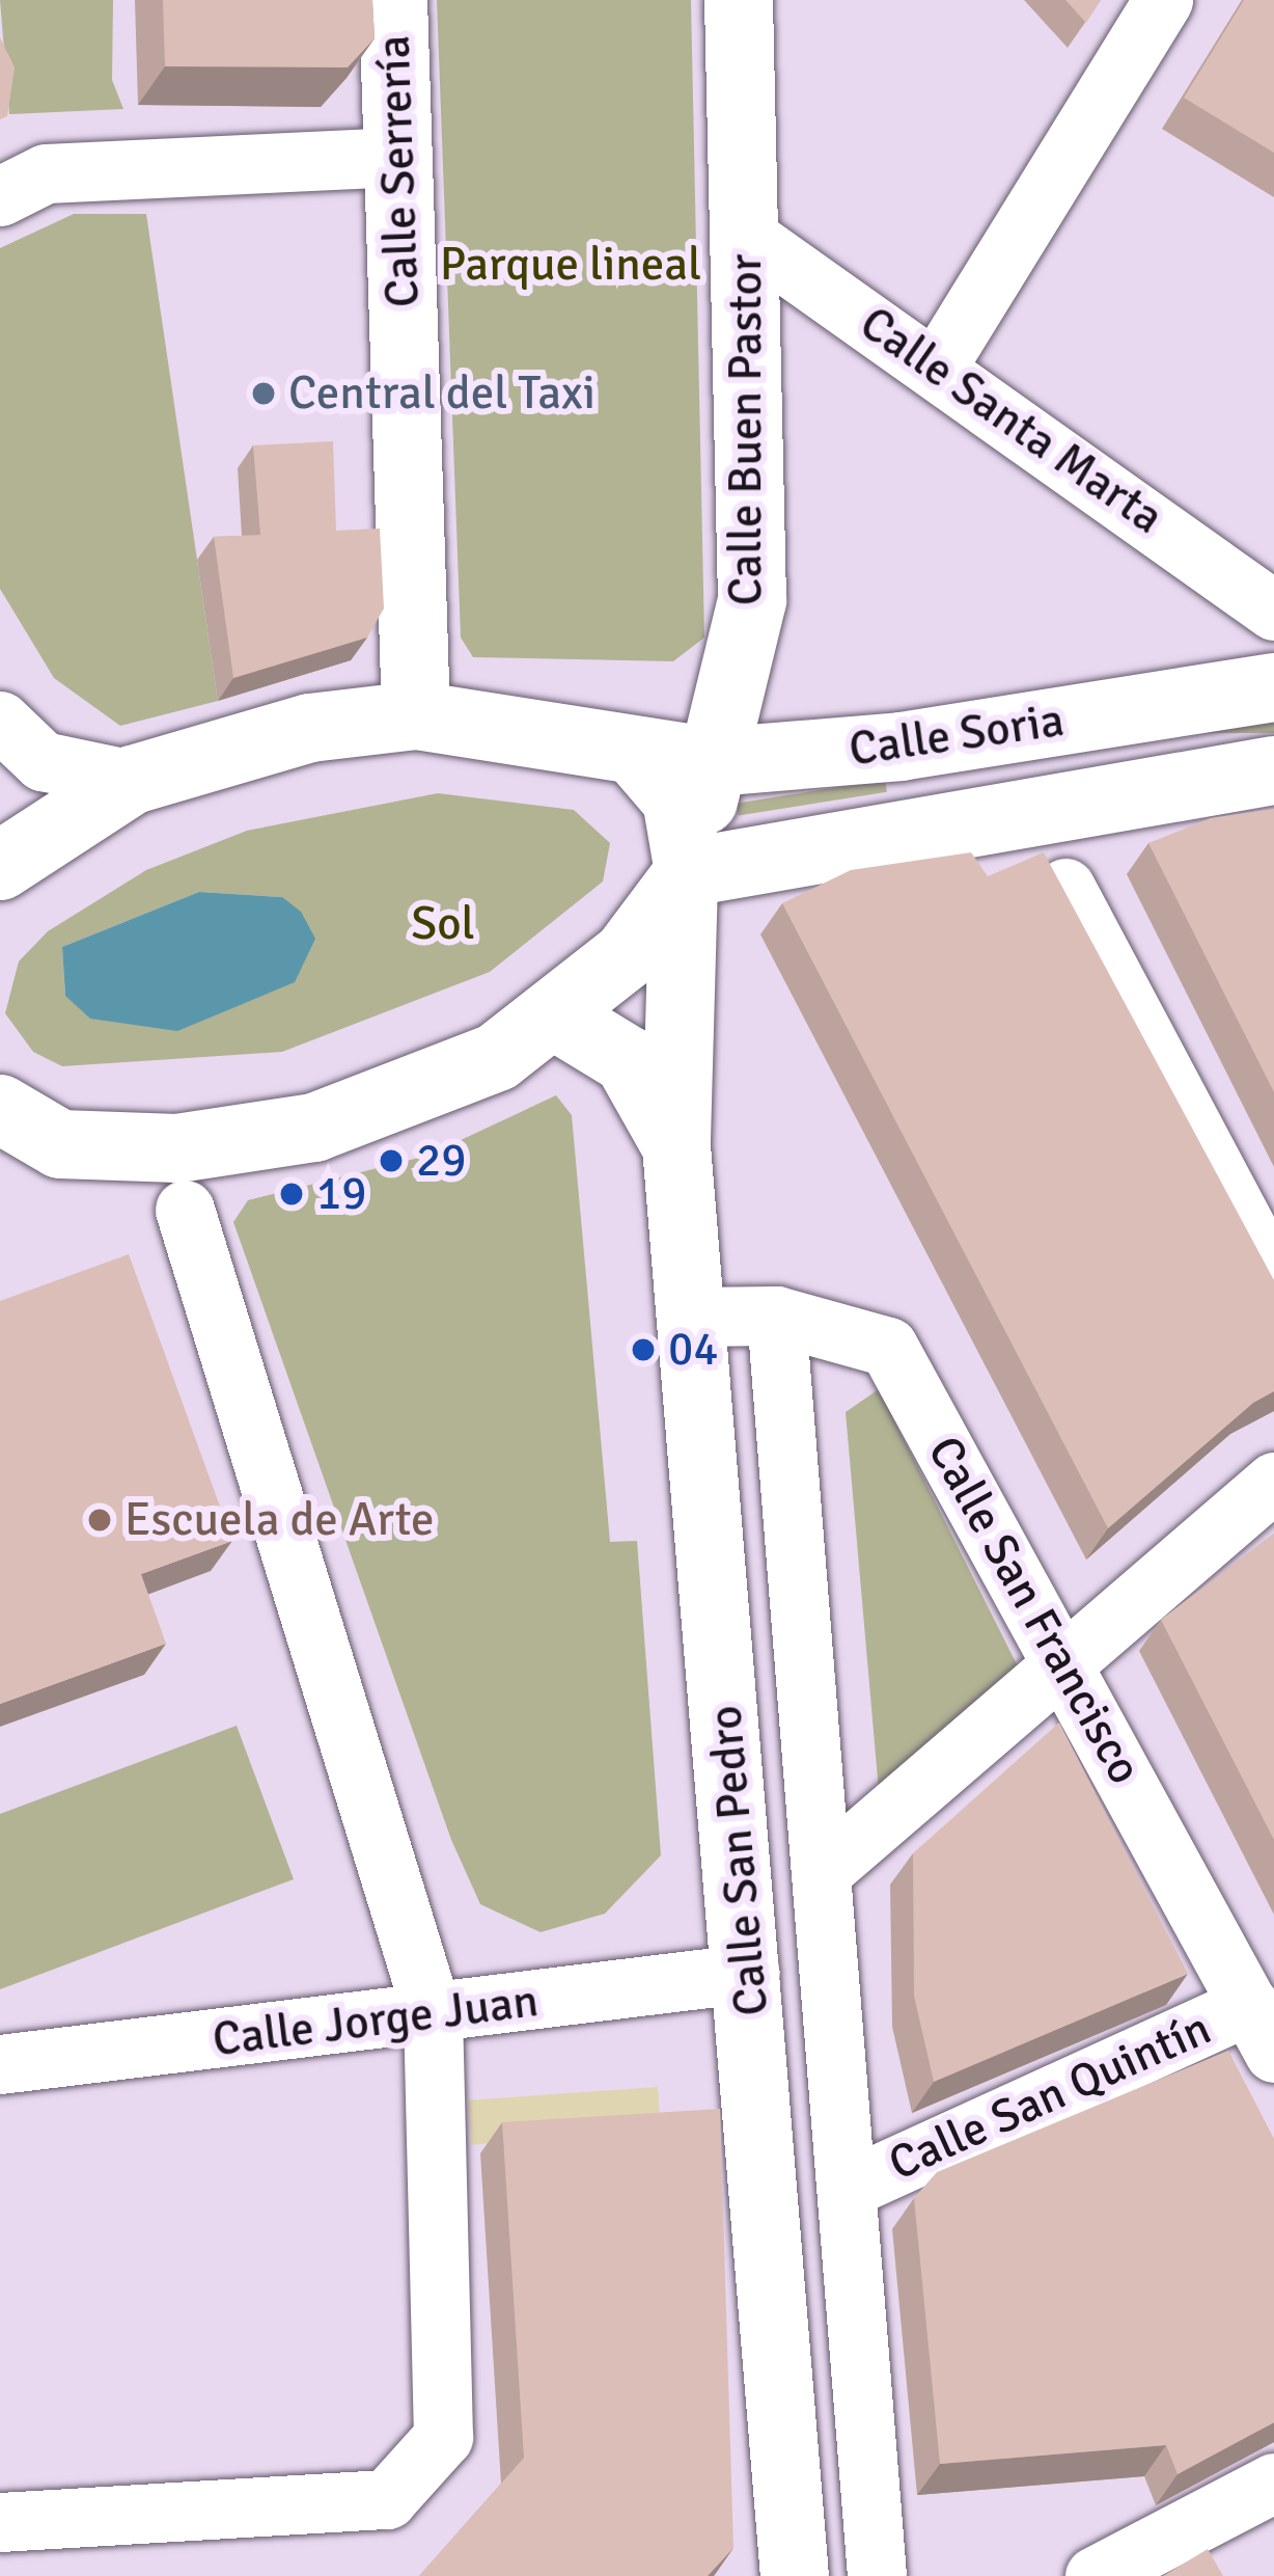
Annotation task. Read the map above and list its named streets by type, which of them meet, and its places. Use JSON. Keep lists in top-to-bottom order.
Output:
{
  "streets": {
    "main road": [
      "Calle Serrería",
      "Calle Buen Pastor",
      "Calle Soria",
      "Calle San Pedro"
    ],
    "street": [
      "Calle Santa Marta",
      "Calle San Francisco",
      "Calle Jorge Juan",
      "Calle San Quintín"
    ]
  },
  "crossings": [
    ["Calle Serrería", "Calle Soria"],
    ["Calle Santa Marta", "Calle Buen Pastor"],
    ["Calle Buen Pastor", "Calle Soria"],
    ["Calle Buen Pastor", "Calle San Pedro"],
    ["Calle Soria", "Calle San Pedro"],
    ["Calle San Francisco", "Calle San Pedro"],
    ["Calle San Francisco", "Calle San Quintín"],
    ["Calle San Pedro", "Calle Jorge Juan"],
    ["Calle San Pedro", "Calle San Quintín"]
  ],
  "parks": ["Parque lineal", "Sol"],
  "places": [
    "Central del Taxi",
    "29",
    "19",
    "04",
    "Escuela de Arte"
  ]
}
